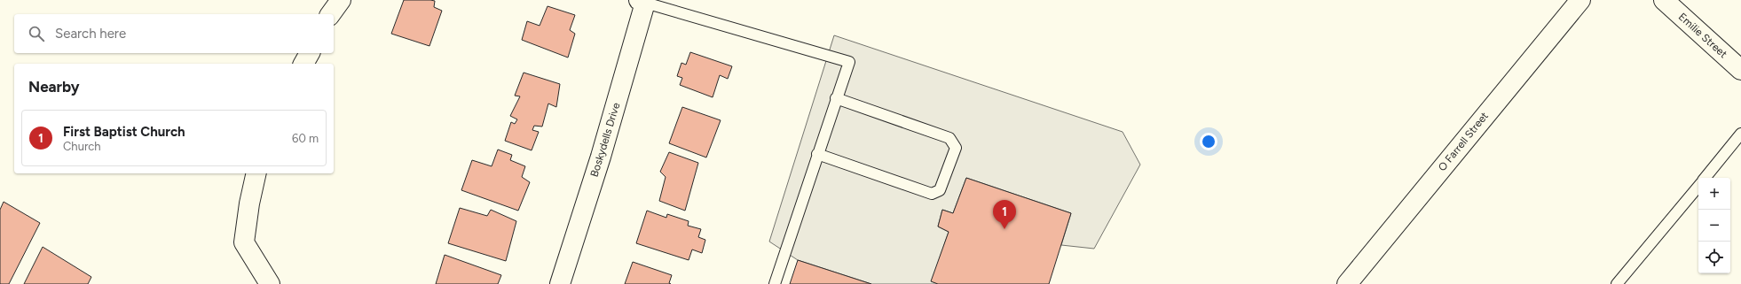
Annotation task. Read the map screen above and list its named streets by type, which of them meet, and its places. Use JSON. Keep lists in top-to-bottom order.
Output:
{
  "streets": {
    "street": ["Emilie Street", "Boskydells Drive", "O Farrell Street"]
  },
  "page": {
    "search": "Search here",
    "heading": "Nearby",
    "list": [
      {
        "mark": "1",
        "name": "First Baptist Church",
        "note": "Church",
        "value": "60 m"
      }
    ],
    "map_buttons": ["+", "−"],
    "pins": "1"
  }
}
